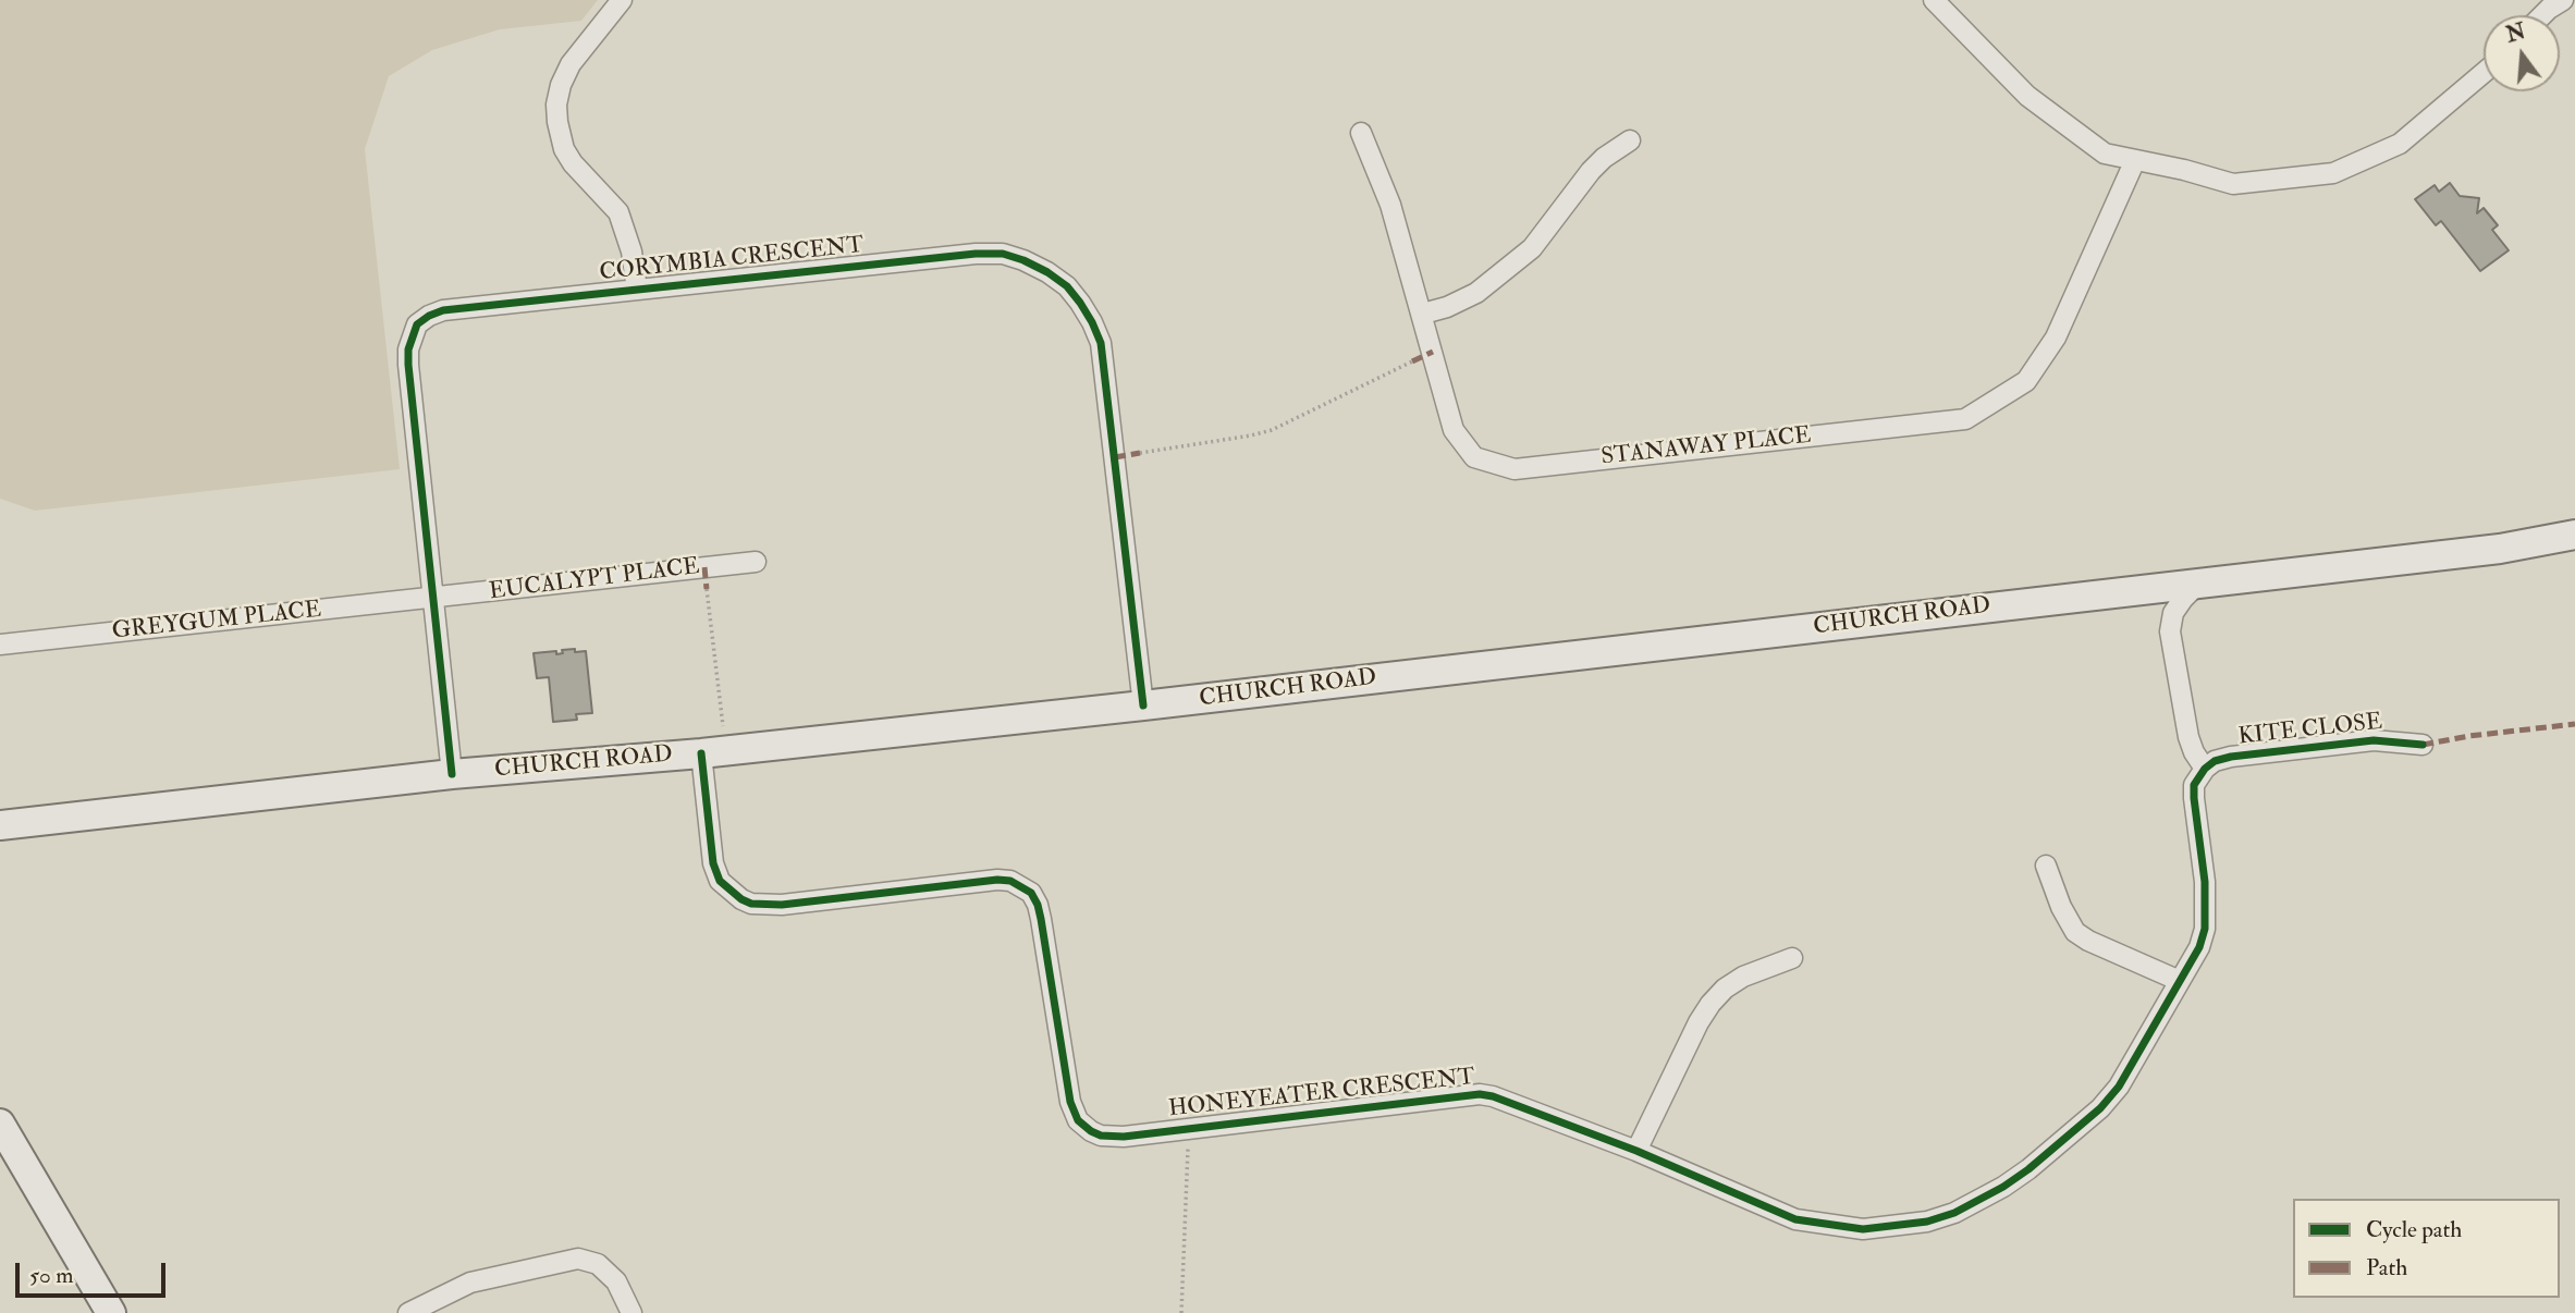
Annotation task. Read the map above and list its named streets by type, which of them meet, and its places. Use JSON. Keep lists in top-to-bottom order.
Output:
{
  "streets": {
    "main road": ["CHURCH ROAD"],
    "street": [
      "CORYMBIA CRESCENT",
      "STANAWAY PLACE",
      "EUCALYPT PLACE",
      "GREYGUM PLACE",
      "KITE CLOSE",
      "HONEYEATER CRESCENT"
    ]
  },
  "crossings": [
    ["CORYMBIA CRESCENT", "EUCALYPT PLACE"],
    ["CORYMBIA CRESCENT", "CHURCH ROAD"],
    ["CORYMBIA CRESCENT", "GREYGUM PLACE"],
    ["EUCALYPT PLACE", "GREYGUM PLACE"],
    ["CHURCH ROAD", "HONEYEATER CRESCENT"],
    ["KITE CLOSE", "HONEYEATER CRESCENT"]
  ],
  "legend": ["Cycle path", "Path"],
  "scale_bar": "50 m",
  "north": "top"
}
